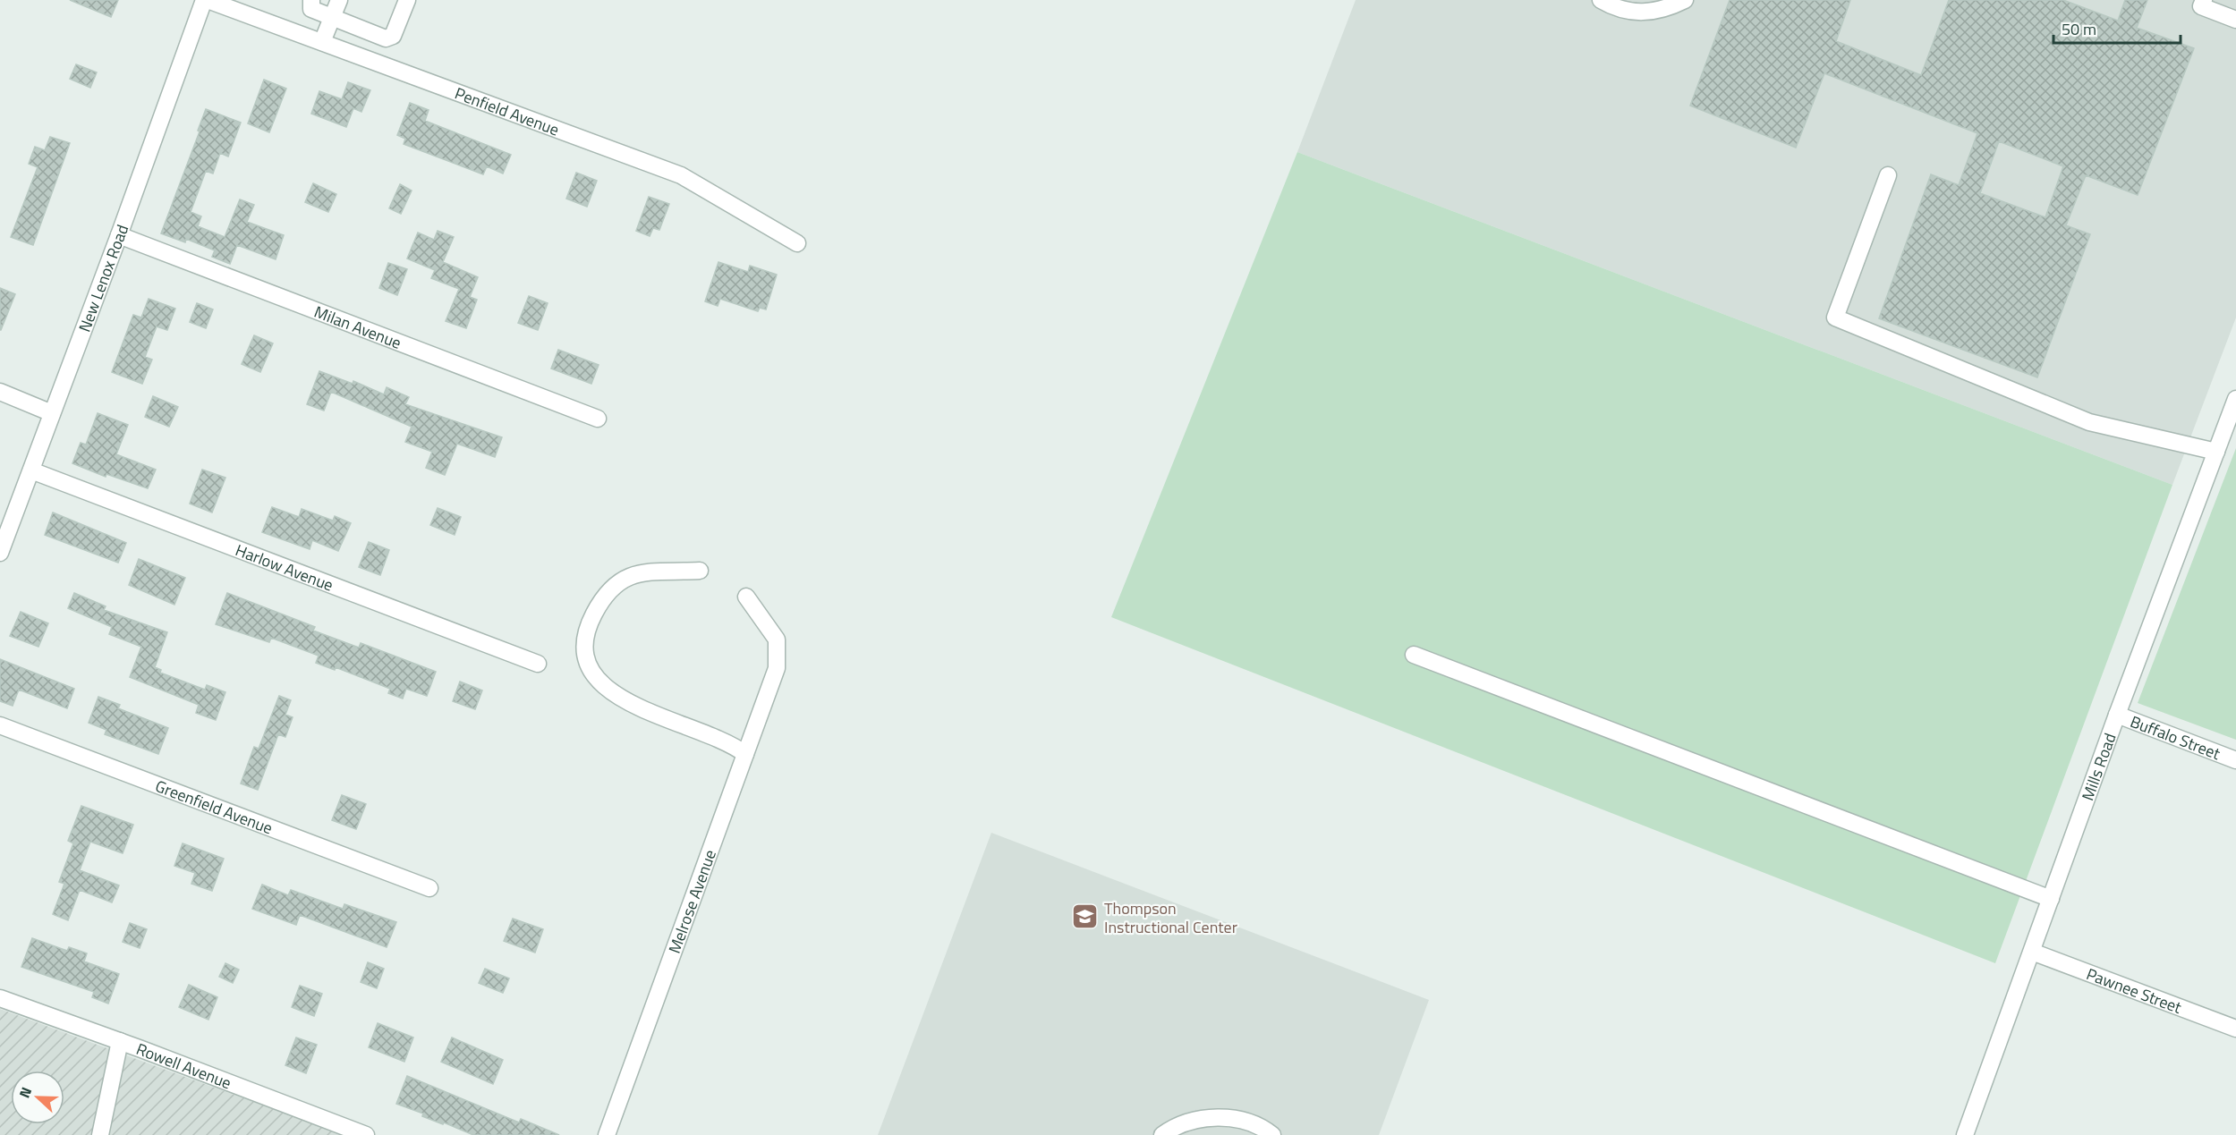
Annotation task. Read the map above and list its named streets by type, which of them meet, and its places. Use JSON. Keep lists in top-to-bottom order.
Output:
{
  "streets": {
    "street": [
      "Penfield Avenue",
      "New Lenox Road",
      "Milan Avenue",
      "Harlow Avenue",
      "Buffalo Street",
      "Mills Road",
      "Greenfield Avenue",
      "Melrose Avenue",
      "Pawnee Street",
      "Rowell Avenue"
    ]
  },
  "crossings": [
    ["New Lenox Road", "Milan Avenue"],
    ["New Lenox Road", "Harlow Avenue"],
    ["Buffalo Street", "Mills Road"],
    ["Mills Road", "Pawnee Street"]
  ],
  "places": {
    "school or university": ["Thompson Instructional Center"]
  },
  "scale_bar": "50 m",
  "north": "left"
}
